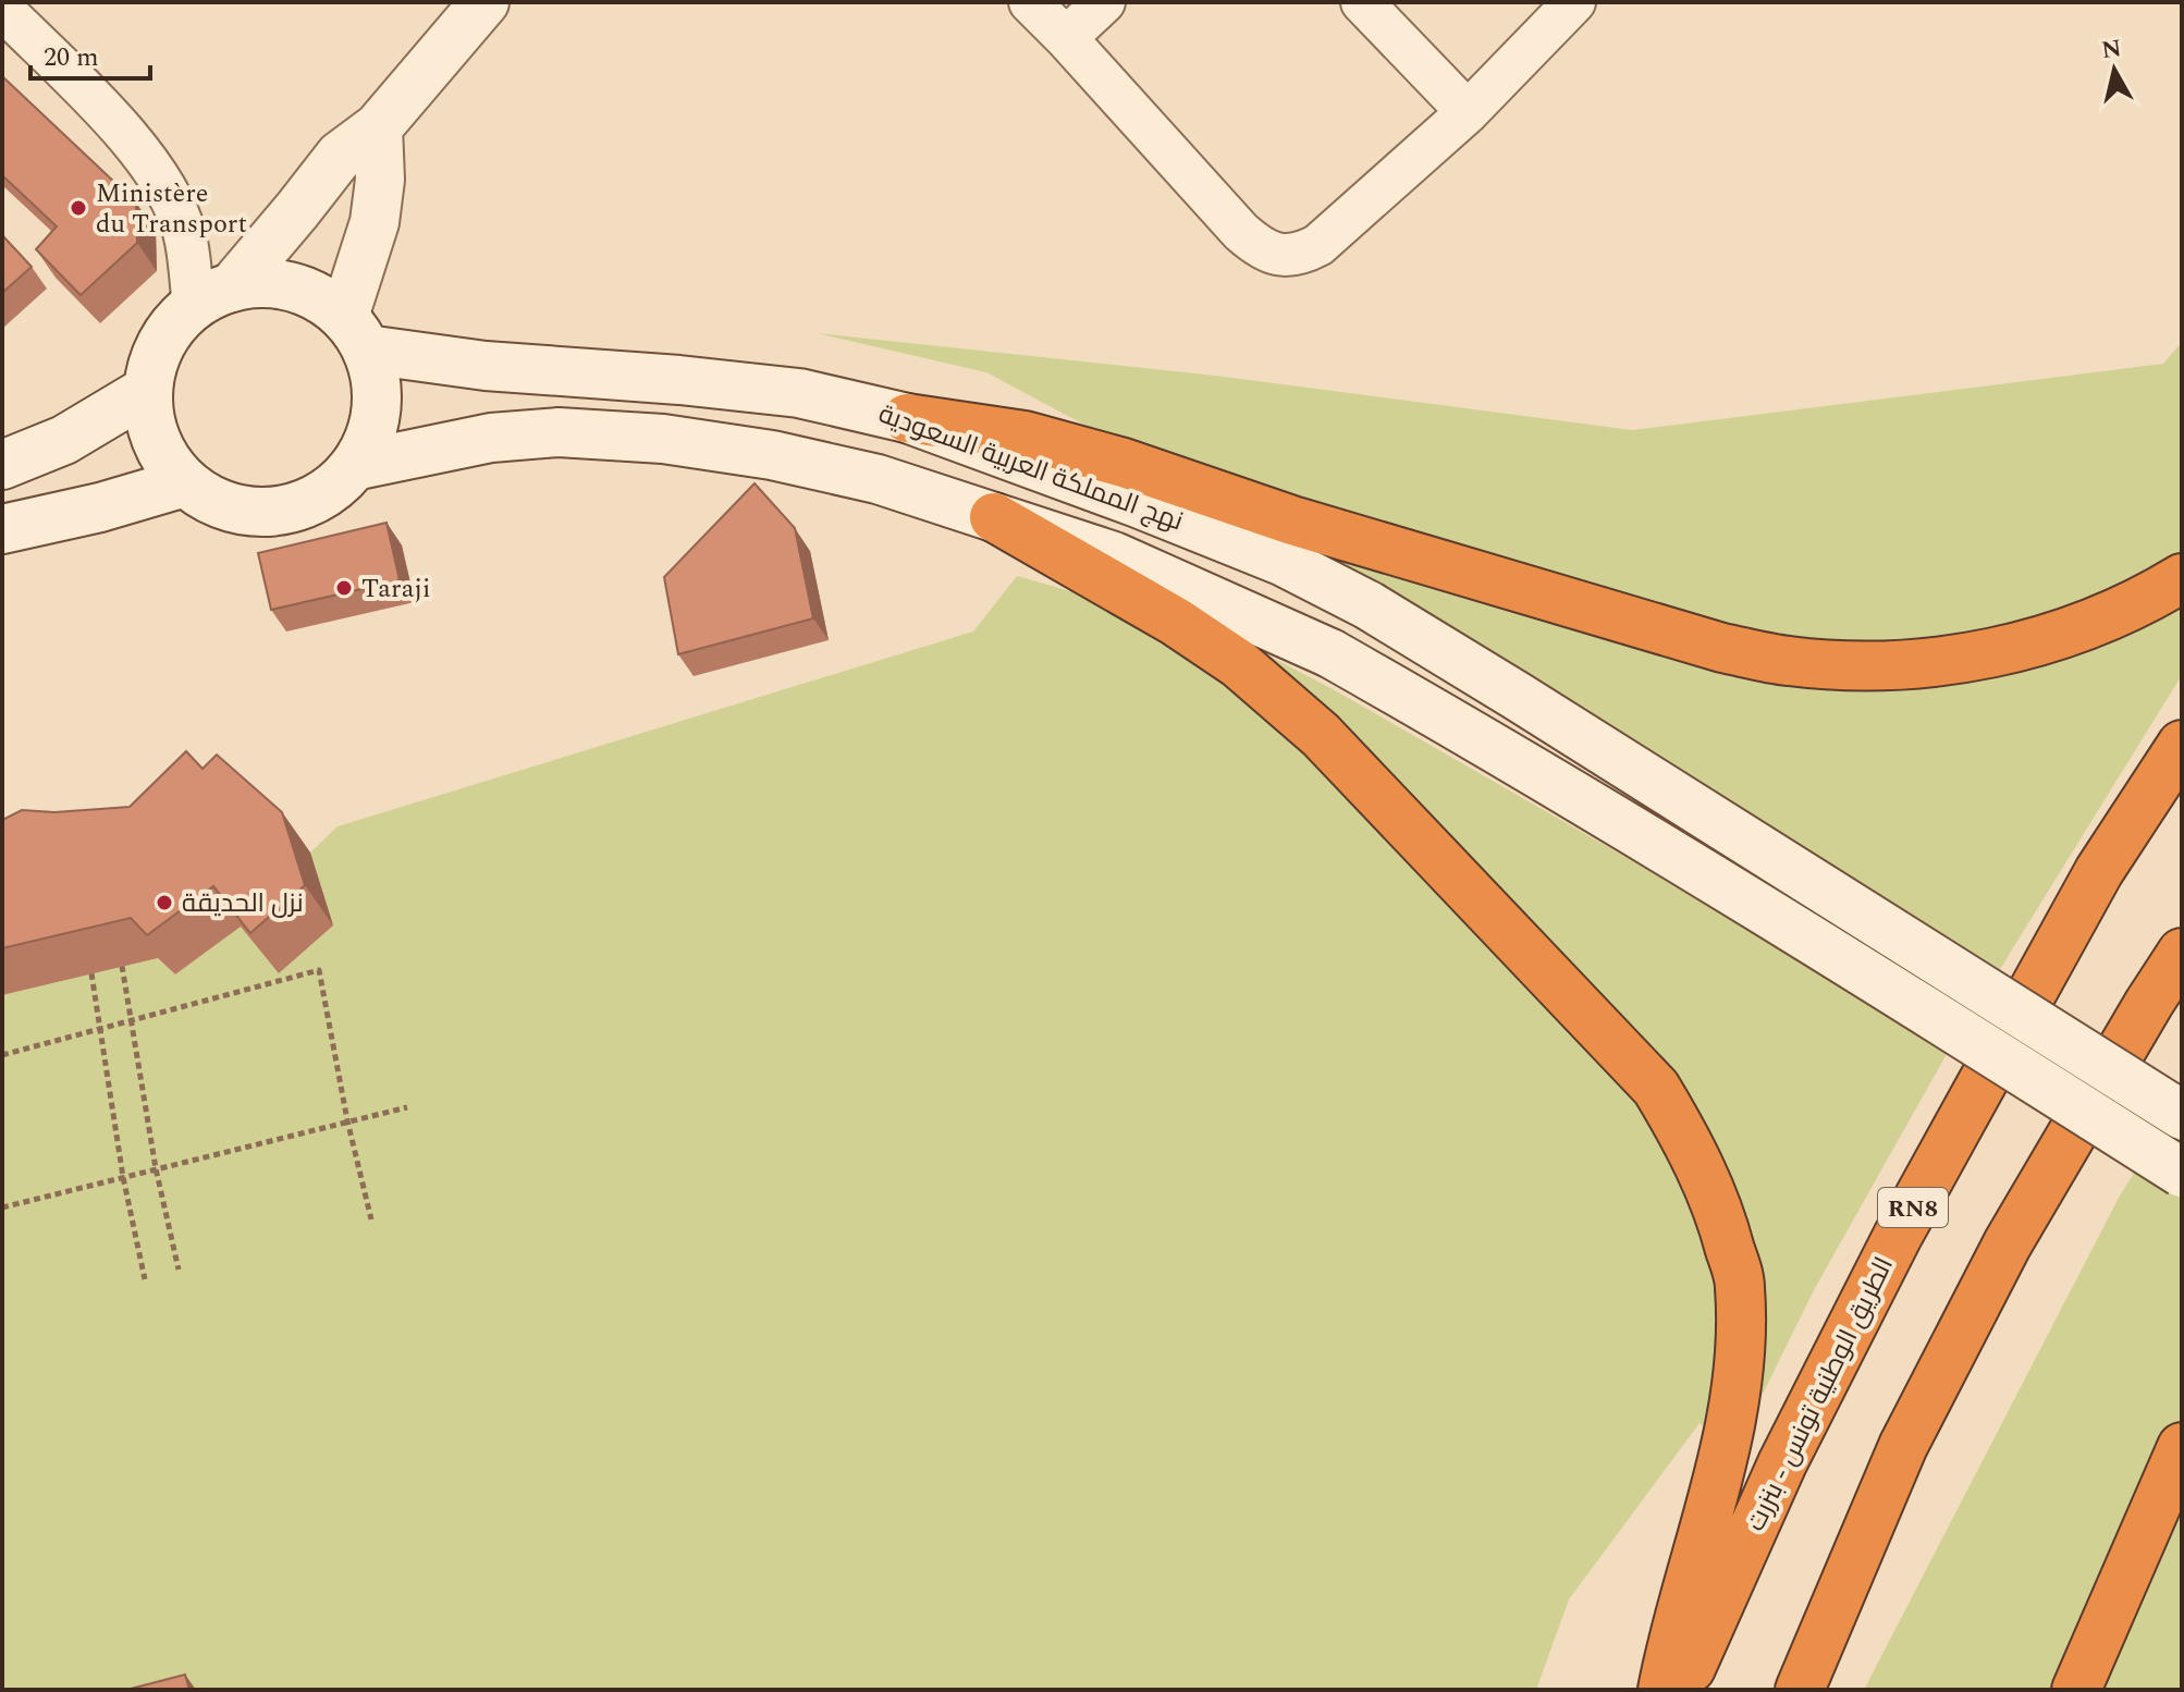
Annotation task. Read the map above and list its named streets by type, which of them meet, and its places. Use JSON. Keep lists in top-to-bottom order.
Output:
{
  "streets": {
    "highway": ["RN8", "الطريق الوطنية تونس - بنزرت"],
    "main road": ["نهج المملكة العربية السعودية"]
  },
  "places": ["Ministère du Transport", "Taraji", "نزل الحديقة"],
  "scale_bar": "20 m",
  "north": "top"
}
